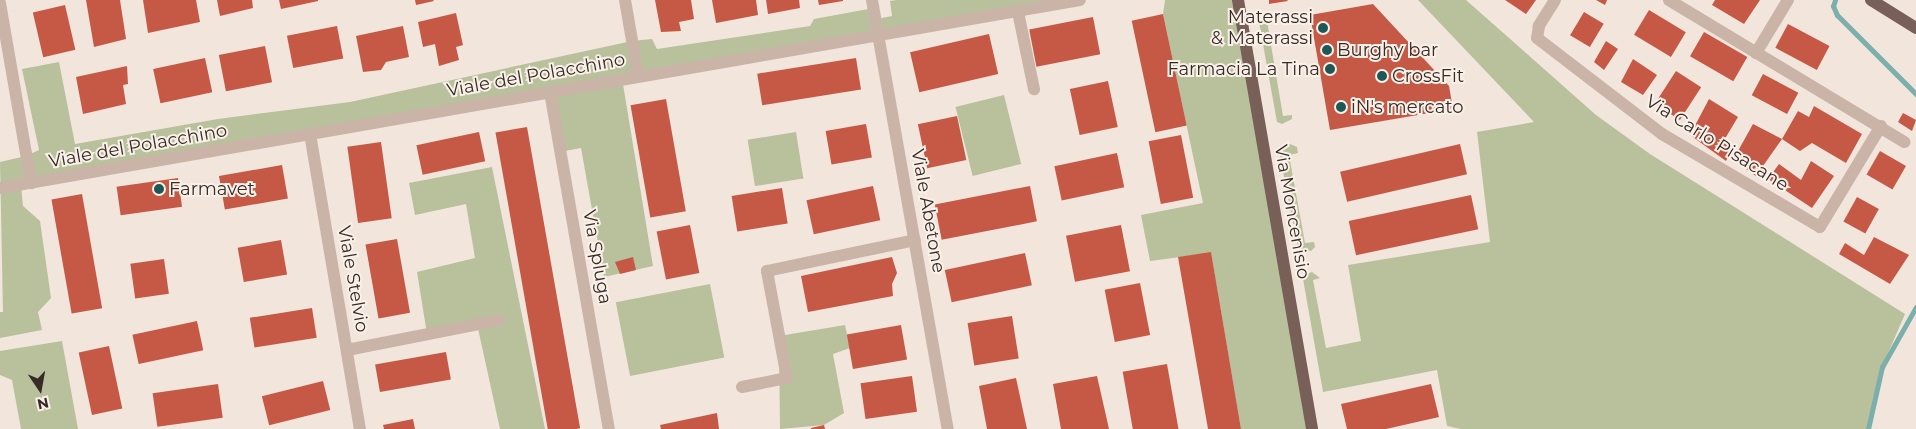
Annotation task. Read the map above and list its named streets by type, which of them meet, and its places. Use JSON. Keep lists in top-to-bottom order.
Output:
{
  "streets": {
    "main road": ["Via Moncenisio"],
    "street": [
      "Viale del Polacchino",
      "Via Carlo Pisacane",
      "Viale Abetone",
      "Via Spluga",
      "Viale Stelvio"
    ]
  },
  "crossings": [
    ["Viale del Polacchino", "Viale Abetone"],
    ["Viale del Polacchino", "Via Spluga"],
    ["Viale del Polacchino", "Viale Stelvio"]
  ],
  "places": [
    "Materassi & Materassi",
    "Burghy bar",
    "Farmacia La Tina",
    "CrossFit",
    "iN's mercato",
    "Farmavet"
  ],
  "north": "bottom"
}
